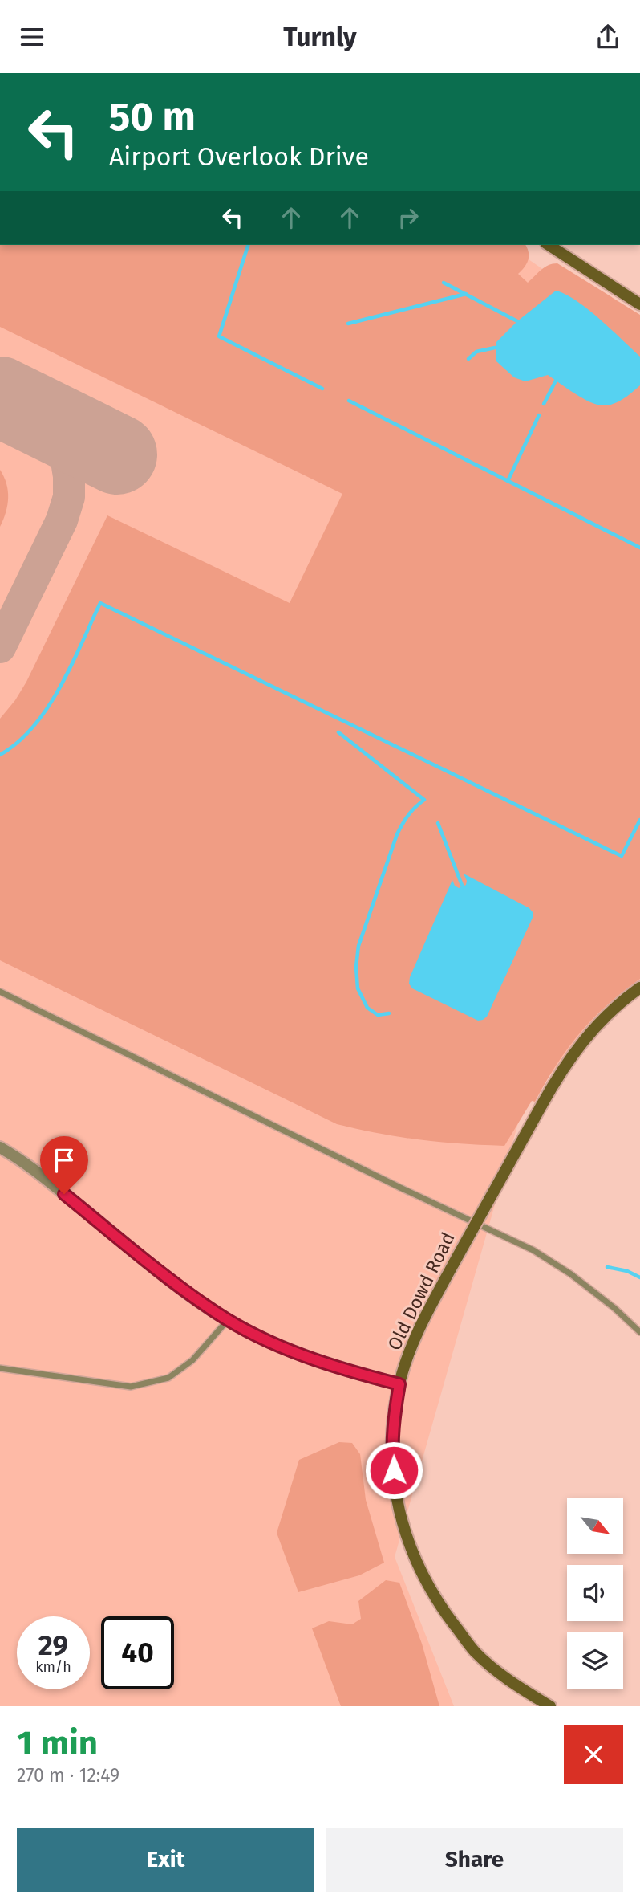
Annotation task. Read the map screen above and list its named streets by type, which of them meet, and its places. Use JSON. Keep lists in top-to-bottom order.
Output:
{
  "streets": {
    "street": ["Old Dowd Road"]
  },
  "north": "bottom right",
  "page": {
    "header": "Turnly",
    "turn": ["50 m", "Airport Overlook Drive"],
    "speed": "29 km/h",
    "limit": "40",
    "heading": ["1 min", "270 m · 12:49"],
    "buttons": ["Exit", "Share"]
  }
}
